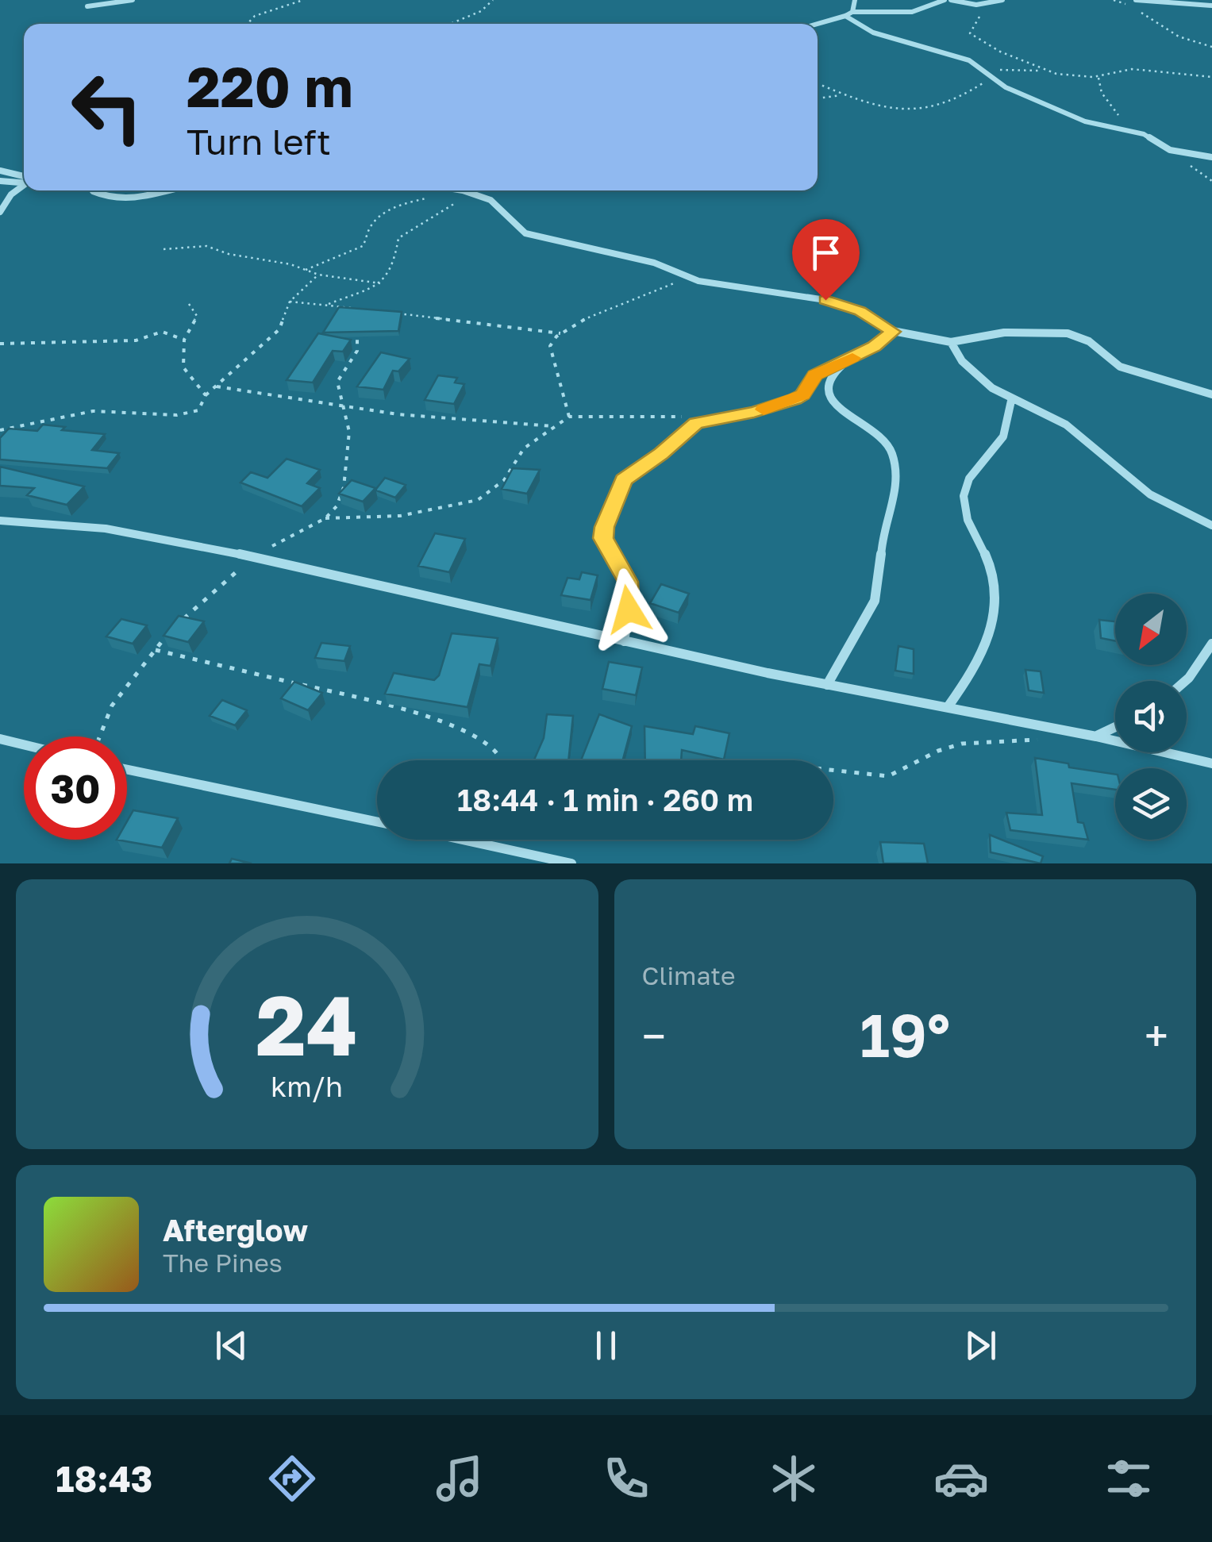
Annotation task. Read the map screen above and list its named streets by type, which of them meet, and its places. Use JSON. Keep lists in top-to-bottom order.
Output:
{
  "north": "bottom left",
  "page": {
    "turn": ["220 m", "Turn left"],
    "limit": "30",
    "trip": "18:44 · 1 min · 260 m",
    "tile": "Climate",
    "heat": ["−", "19°", "+"],
    "song": ["Afterglow", "The Pines"],
    "tabs": "18:43",
    "gauge": ["24", "km/h"]
  }
}
